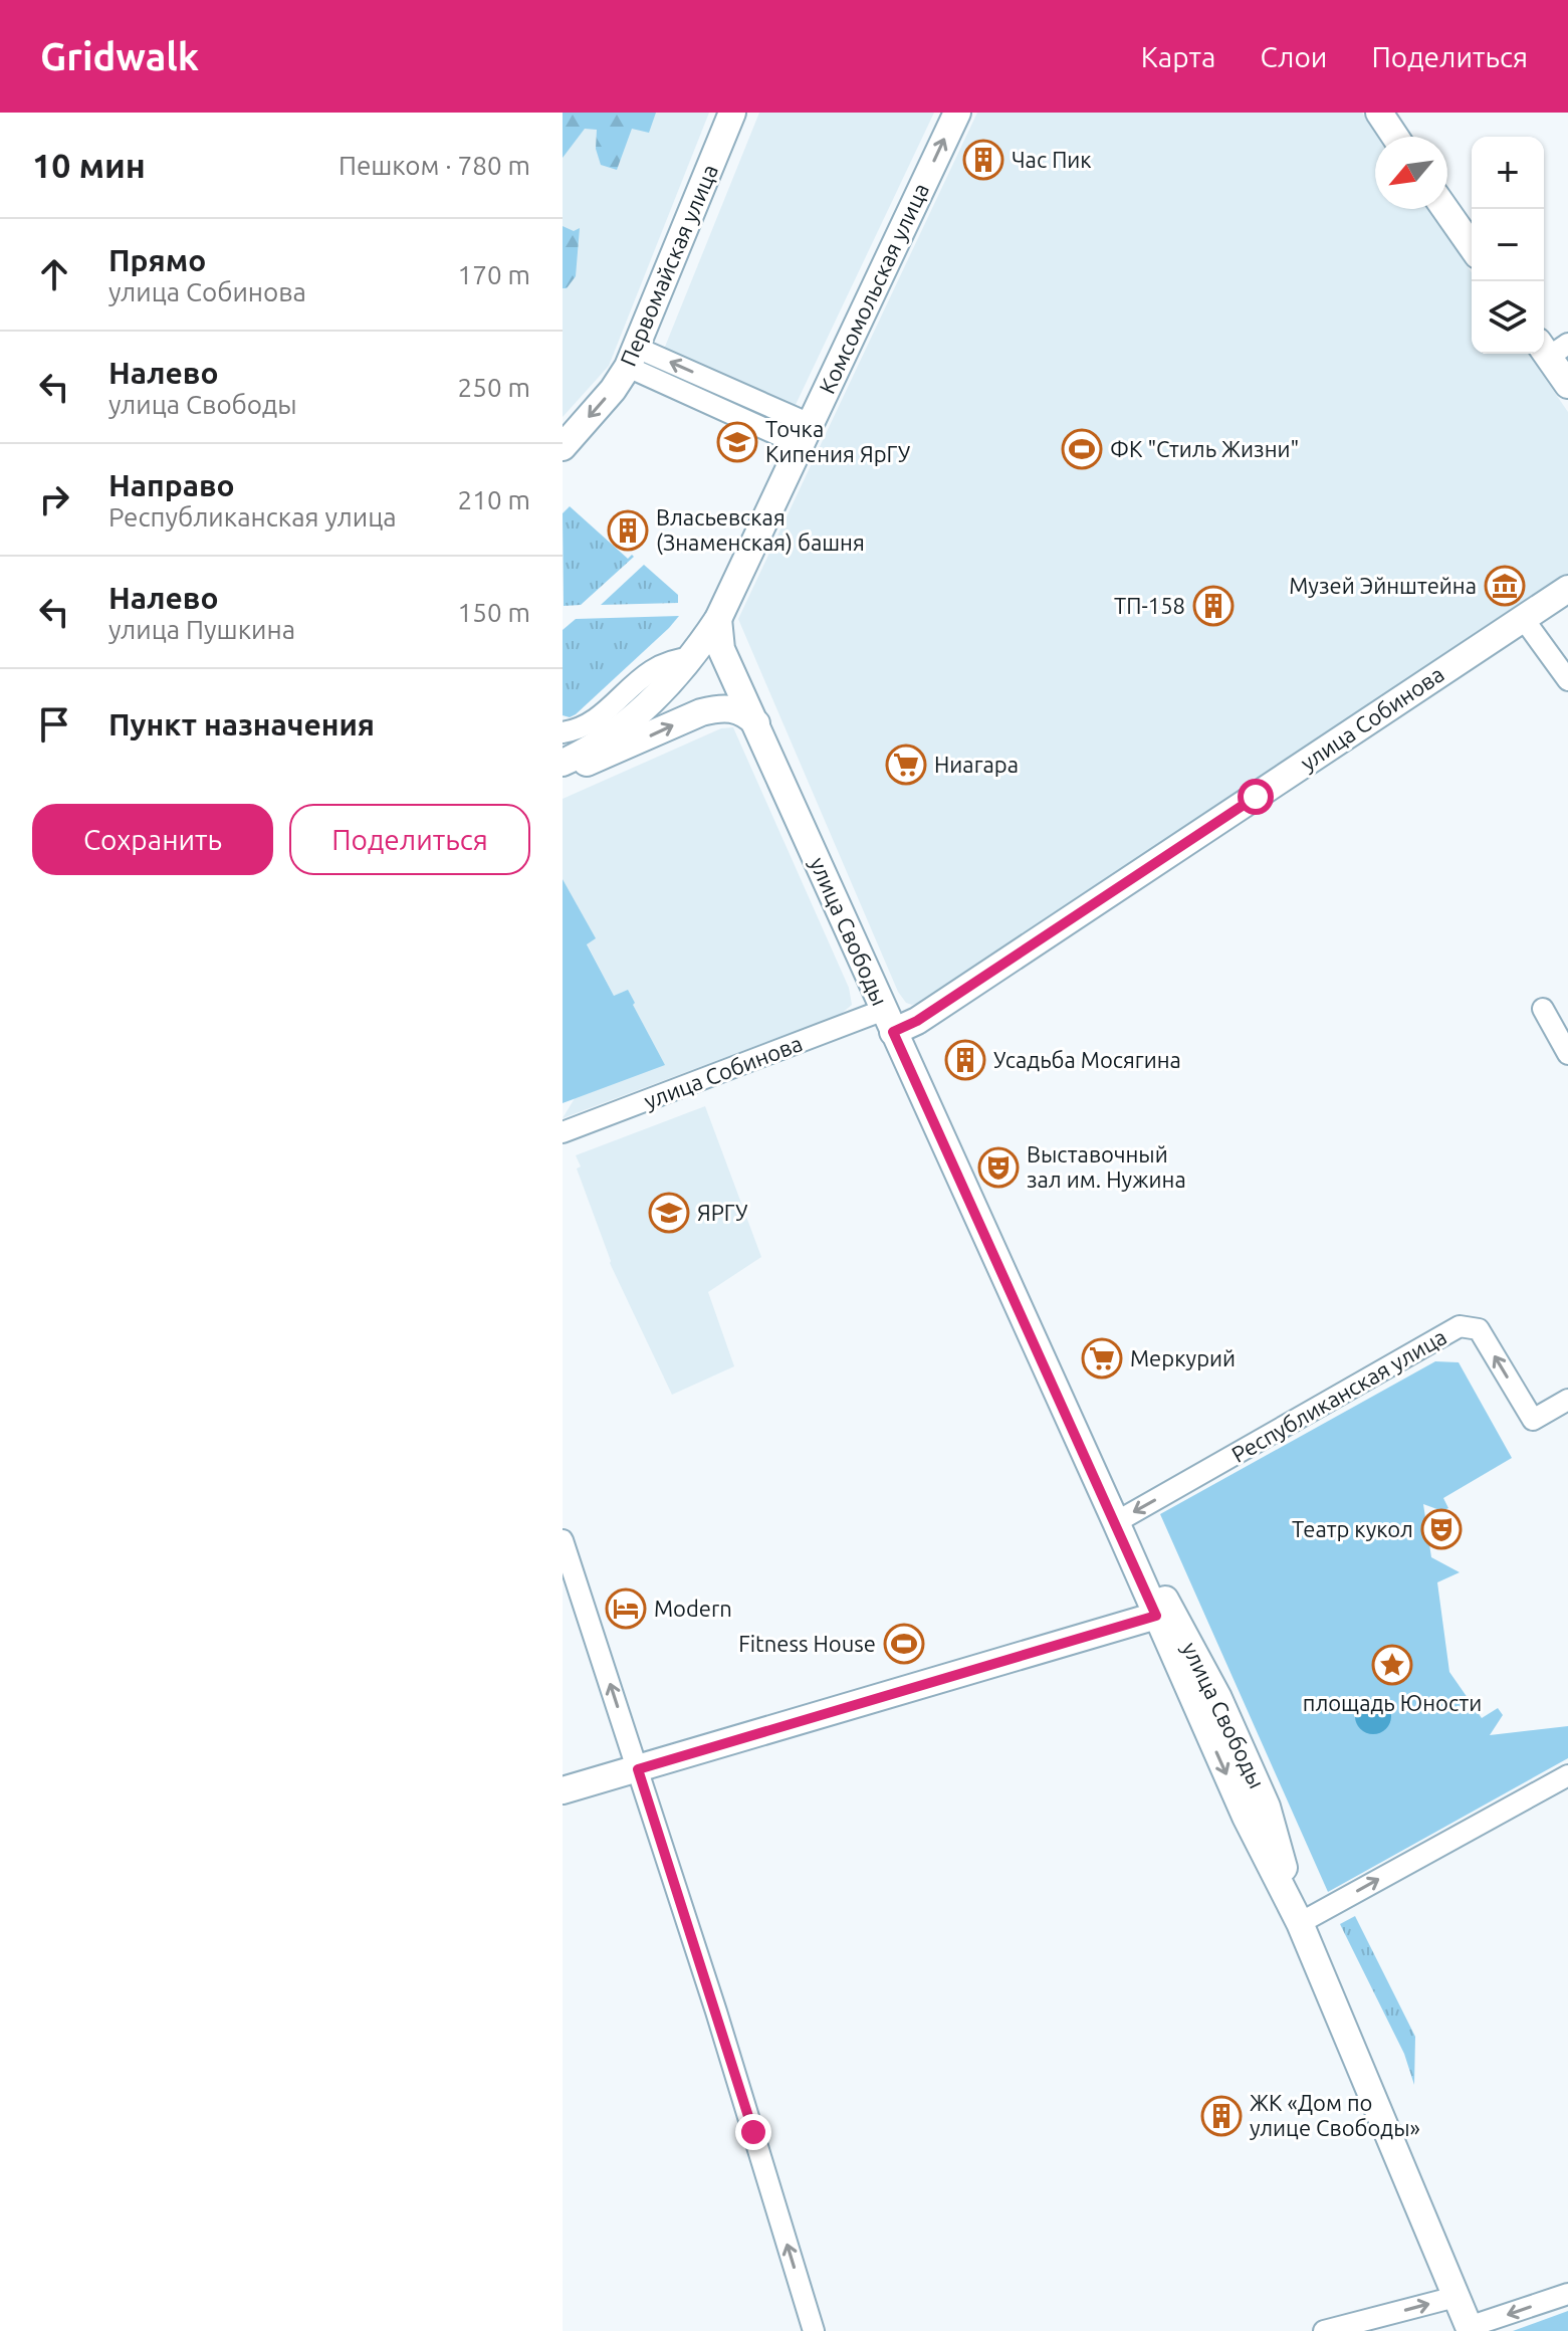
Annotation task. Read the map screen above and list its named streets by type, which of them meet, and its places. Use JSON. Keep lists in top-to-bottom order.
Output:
{
  "streets": {
    "main road": [
      "Первомайская улица",
      "Комсомольская улица",
      "улица Собинова",
      "улица Свободы"
    ],
    "street": ["Республиканская улица"]
  },
  "crossings": [
    ["Комсомольская улица", "улица Свободы"],
    ["улица Собинова", "улица Свободы"],
    ["улица Свободы", "Республиканская улица"]
  ],
  "one_way": ["Республиканская улица"],
  "places": {
    "building": [
      "Час Пик",
      "Власьевская (Знаменская) башня",
      "ТП-158",
      "Усадьба Мосягина",
      "ЖК «Дом по улице Свободы»"
    ],
    "school or university": ["Точка Кипения ЯрГУ", "ЯРГУ"],
    "sports": ["ФК \"Стиль Жизни\"", "Fitness House"],
    "museum": ["Музей Эйнштейна"],
    "supermarket": ["Ниагара", "Меркурий"],
    "theatre": ["Выставочный зал им. Нужина", "Театр кукол"],
    "hotel": ["Modern"],
    "place": ["площадь Юности"]
  },
  "north": "bottom left",
  "page": {
    "header": "Gridwalk",
    "nav": ["Карта", "Слои", "Поделиться"],
    "heading": ["10 мин", "Пешком · 780 m"],
    "map_buttons": ["+", "−"],
    "list": [
      ["Прямо", "улица Собинова", "170 m"],
      ["Налево", "улица Свободы", "250 m"],
      ["Направо", "Республиканская улица", "210 m"],
      ["Налево", "улица Пушкина", "150 m"],
      "Пункт назначения"
    ],
    "buttons": ["Сохранить", "Поделиться"]
  }
}
